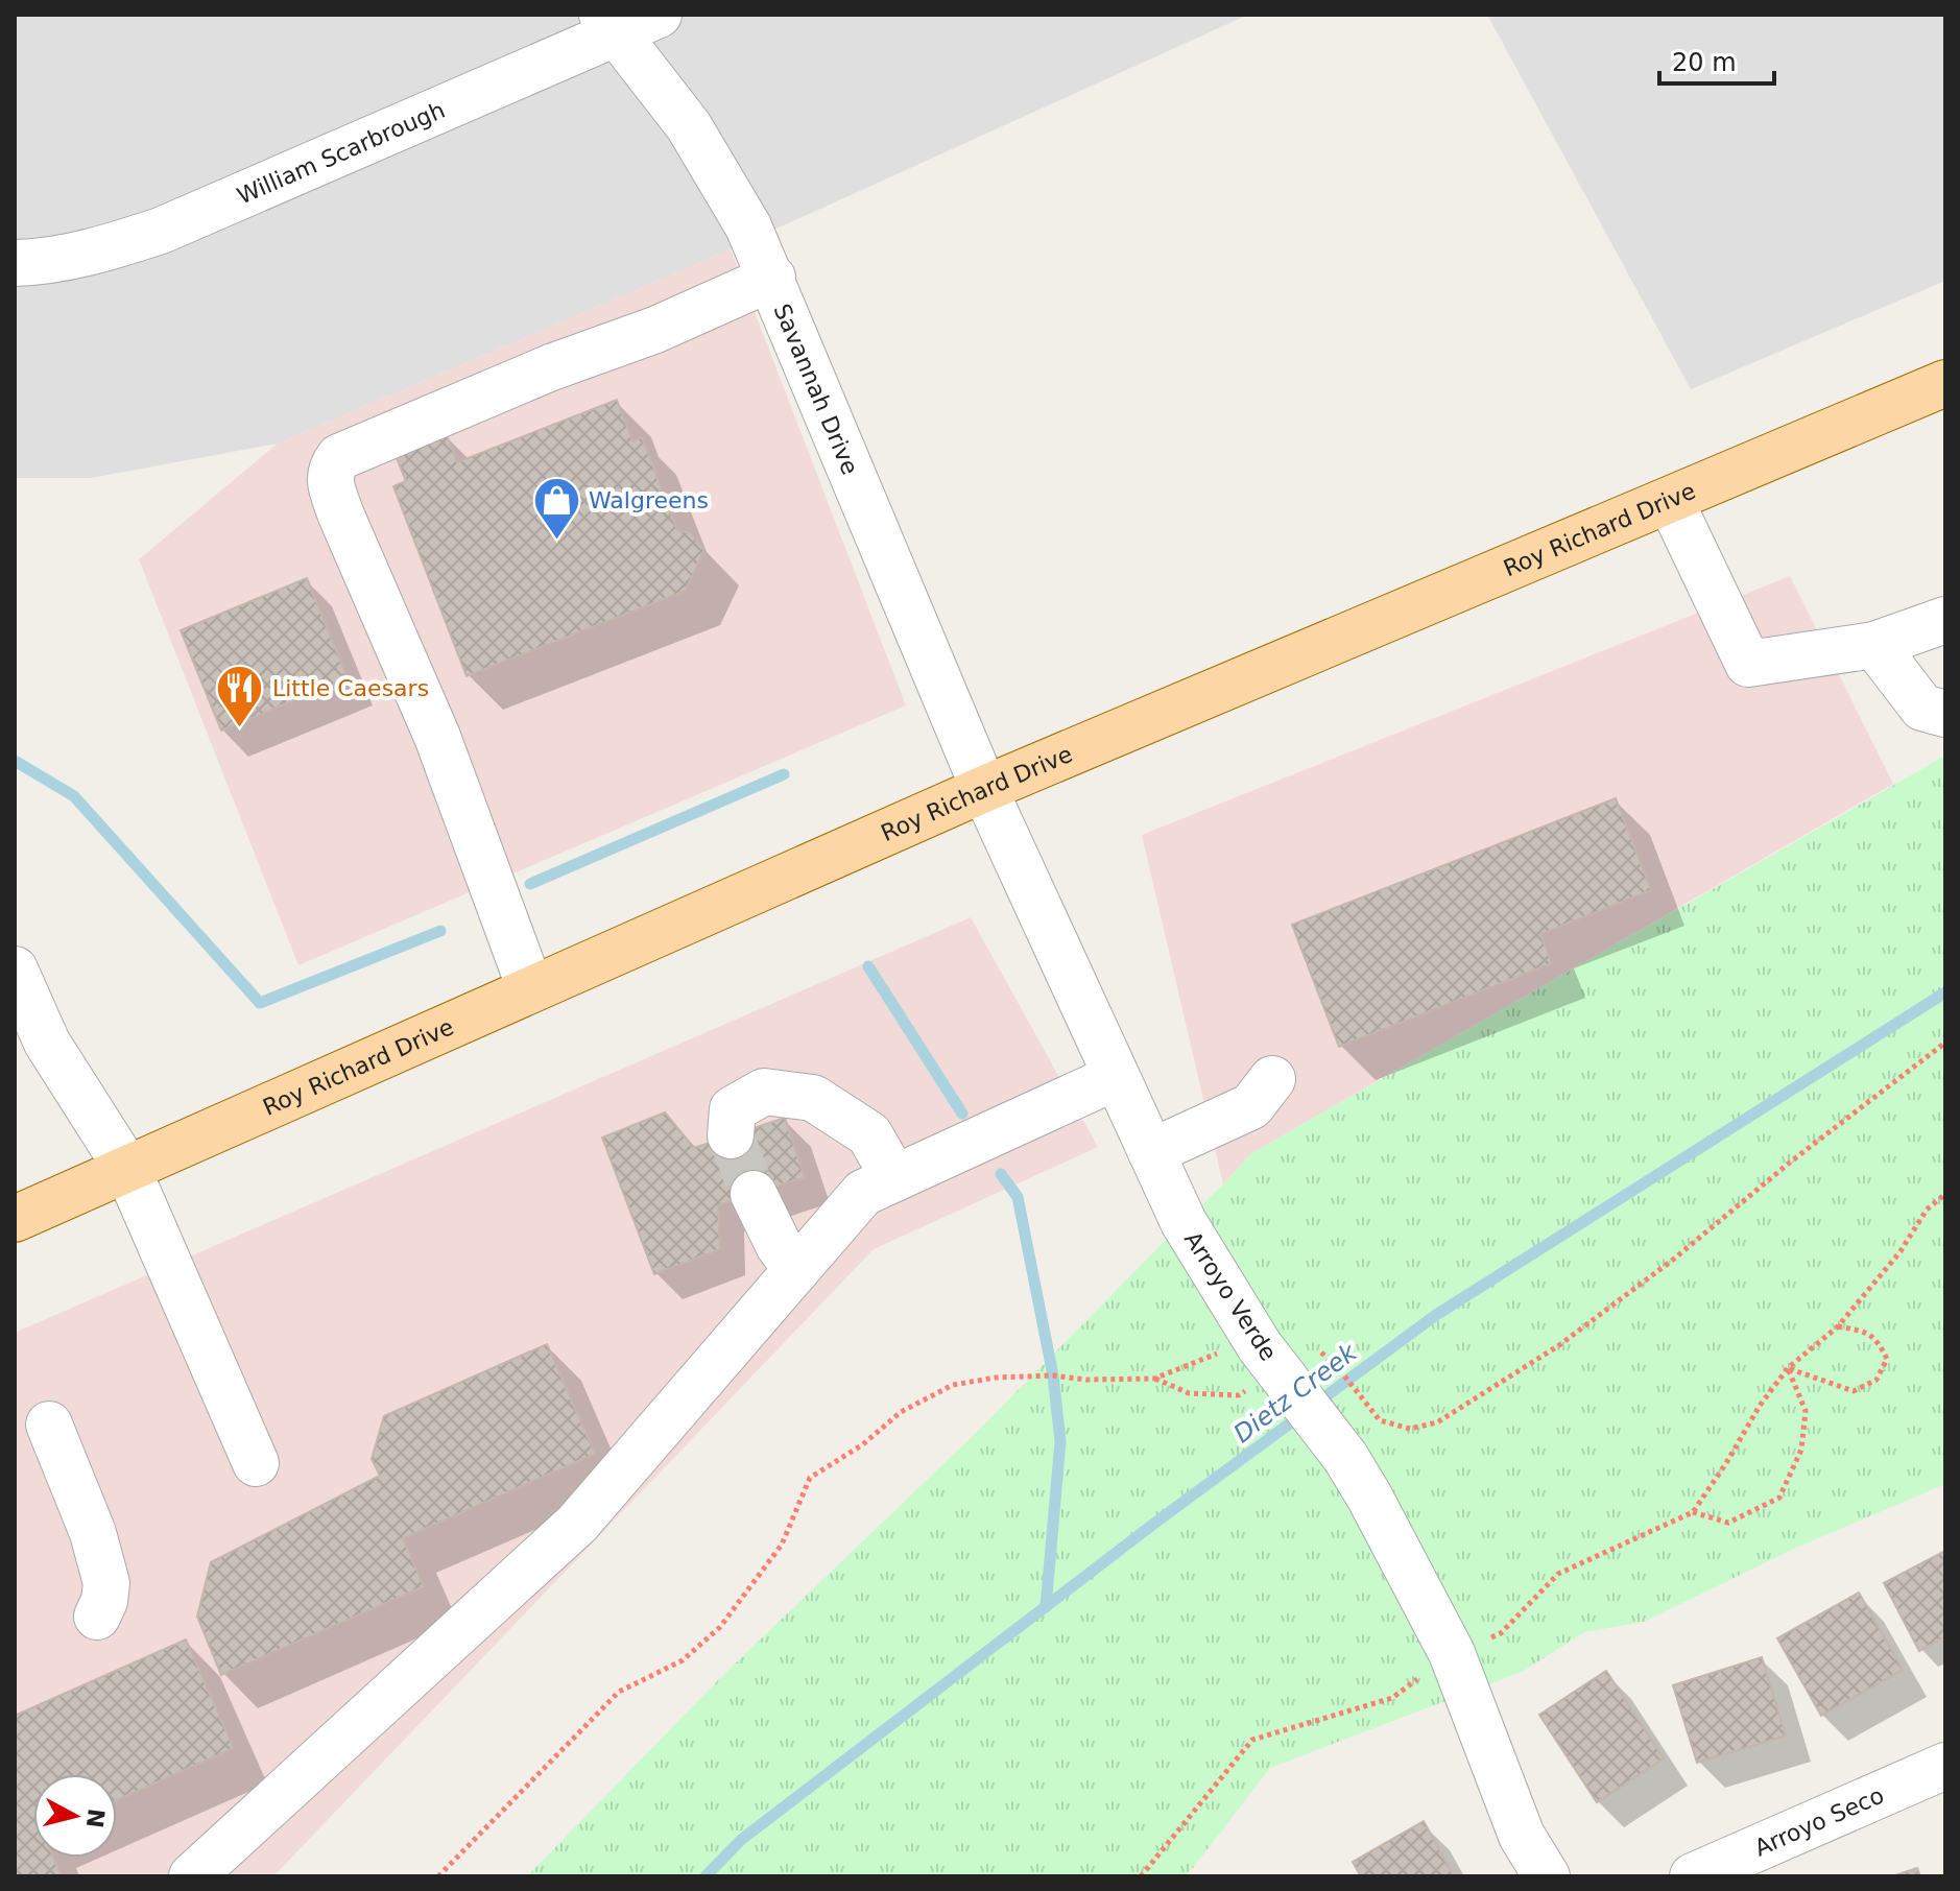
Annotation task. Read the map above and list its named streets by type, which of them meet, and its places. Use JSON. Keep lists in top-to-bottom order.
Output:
{
  "streets": {
    "main road": ["Roy Richard Drive"],
    "street": [
      "William Scarbrough",
      "Savannah Drive",
      "Arroyo Verde",
      "Arroyo Seco"
    ]
  },
  "crossings": [
    ["William Scarbrough", "Savannah Drive"],
    ["Savannah Drive", "Roy Richard Drive"],
    ["Savannah Drive", "Arroyo Verde"],
    ["Roy Richard Drive", "Arroyo Verde"]
  ],
  "water": ["Dietz Creek"],
  "places": {
    "shop": ["Walgreens"],
    "restaurant": ["Little Caesars"]
  },
  "scale_bar": "20 m",
  "north": "right"
}
